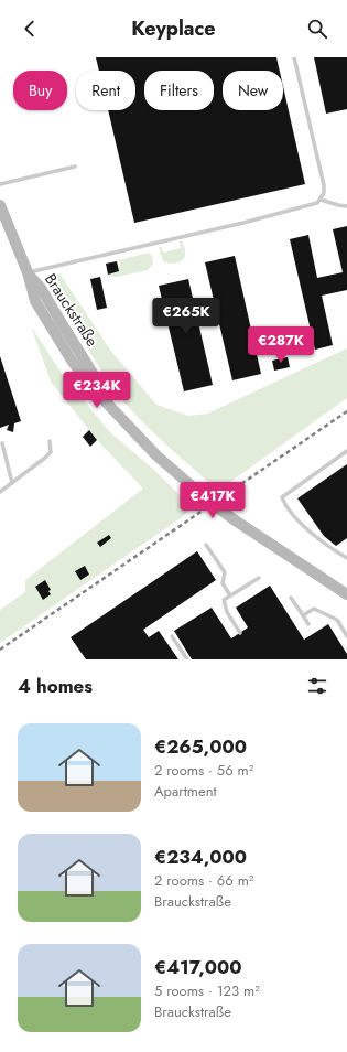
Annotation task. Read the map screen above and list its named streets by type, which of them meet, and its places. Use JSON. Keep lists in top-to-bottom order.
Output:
{
  "streets": {
    "street": ["Brauckstraße"]
  },
  "page": {
    "header": "Keyplace",
    "chip": [
      "Buy",
      "Rent",
      "Filters",
      "New"
    ],
    "price": [
      "€265K",
      "€287K",
      "€234K",
      "€417K"
    ],
    "heading": "4 homes",
    "list": [
      {
        "name": "€265,000",
        "note": "2 rooms · 56 m² · Apartment"
      },
      {
        "name": "€234,000",
        "note": "2 rooms · 66 m² · Brauckstraße"
      },
      {
        "name": "€417,000",
        "note": "5 rooms · 123 m² · Brauckstraße"
      }
    ]
  }
}
